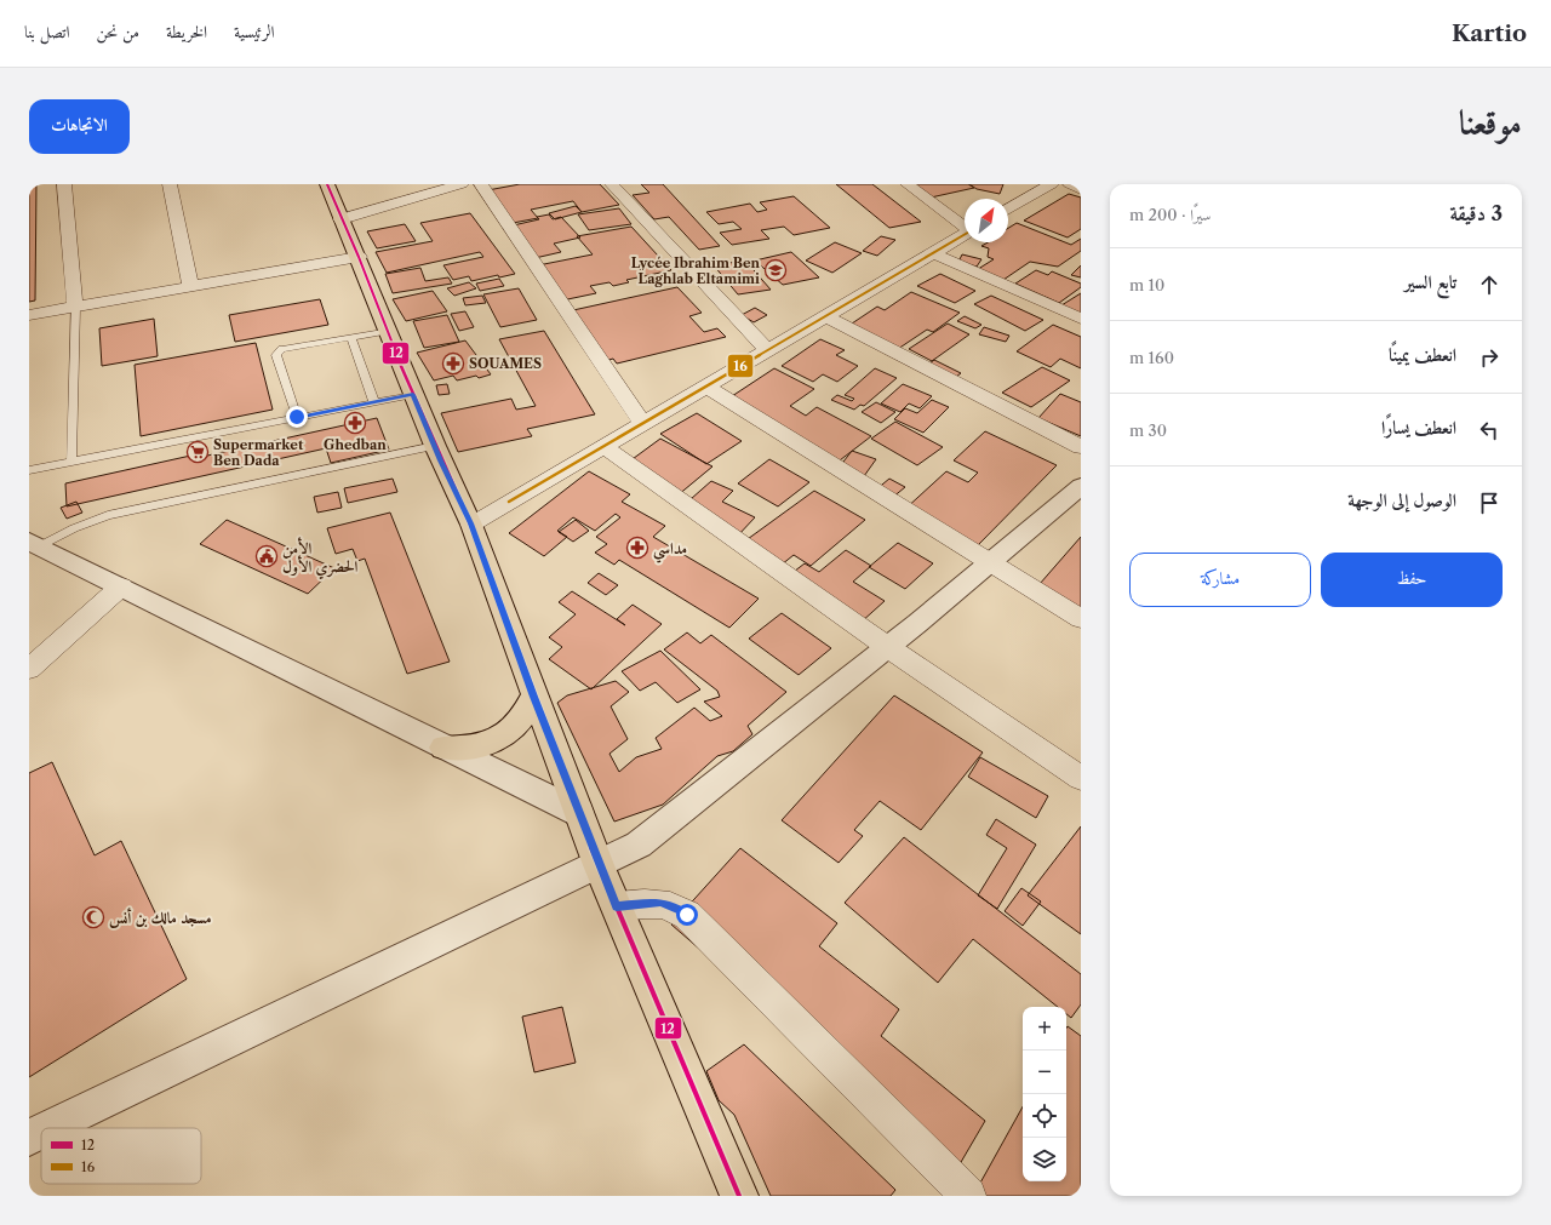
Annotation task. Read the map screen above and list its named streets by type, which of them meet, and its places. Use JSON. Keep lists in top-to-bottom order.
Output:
{
  "places": {
    "school or university": ["Lycée Ibrahim Ben Laghlab Eltamimi"],
    "pharmacy": ["SOUAMES", "Ghedban", "مداسي"],
    "supermarket": ["Supermarket Ben Dada"],
    "public building": ["الأمن الحضري الأول"],
    "mosque": ["مسجد مالك بن أنس"]
  },
  "lines": ["transit line 12", "transit line 16"],
  "legend": ["12", "16"],
  "north": "top right",
  "page": {
    "header": "Kartio",
    "nav": [
      "الرئيسية",
      "الخريطة",
      "من نحن",
      "اتصل بنا"
    ],
    "title": "موقعنا",
    "buttons": [
      "الاتجاهات",
      ["حفظ", "مشاركة"]
    ],
    "heading": ["3 دقيقة", "سيرًا · 200 m"],
    "list": [
      ["تابع السير", "10 m"],
      ["انعطف يمينًا", "160 m"],
      ["انعطف يسارًا", "30 m"],
      "الوصول إلى الوجهة"
    ],
    "map_buttons": ["+", "−"]
  }
}
